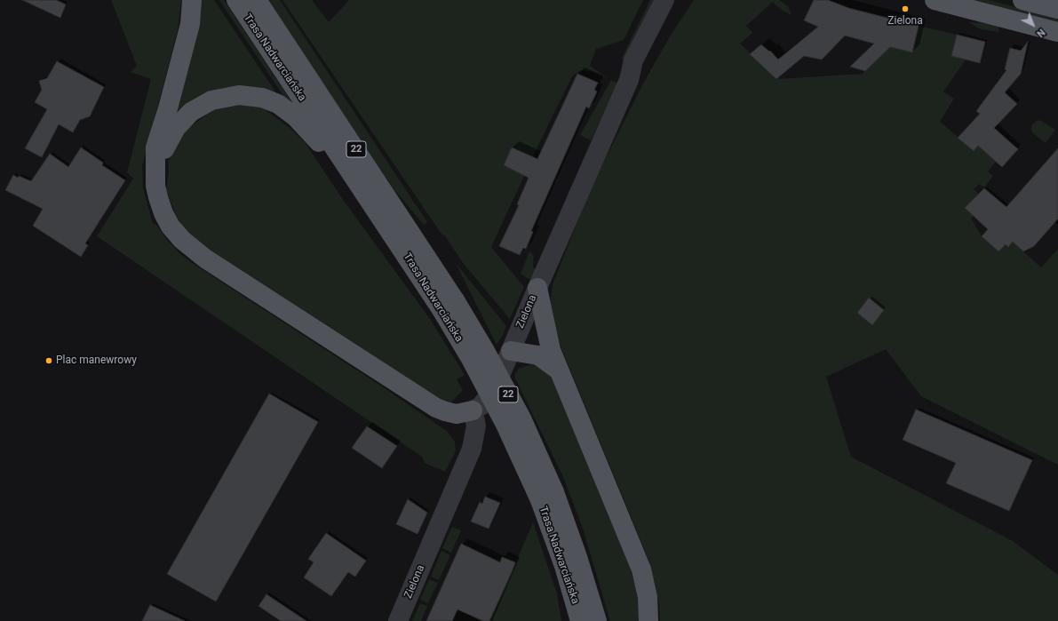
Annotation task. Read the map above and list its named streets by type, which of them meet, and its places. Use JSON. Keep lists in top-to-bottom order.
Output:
{
  "streets": {
    "main road": ["Trasa Nadwarciańska", "22"],
    "street": ["Zielona"]
  },
  "places": ["Zielona", "Plac manewrowy"],
  "north": "bottom right"
}
